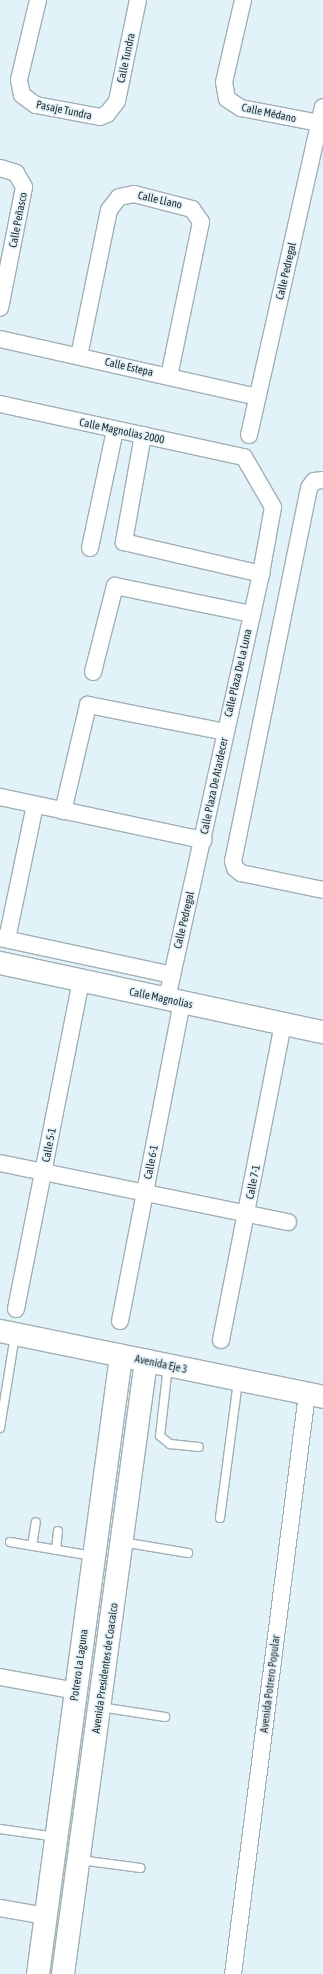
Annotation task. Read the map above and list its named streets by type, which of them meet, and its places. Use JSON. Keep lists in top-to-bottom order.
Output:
{
  "streets": {
    "street": [
      "Calle Tundra",
      "Pasaje Tundra",
      "Calle Médano",
      "Calle Llano",
      "Calle Peñasco",
      "Calle Pedregal",
      "Calle Estepa",
      "Calle Magnolias 2000",
      "Calle Plaza De La Luna",
      "Calle Plaza De Atardecer",
      "Calle Magnolias",
      "Calle 5-1",
      "Calle 6-1",
      "Calle 7-1",
      "Avenida Eje 3",
      "Potrero La Laguna",
      "Avenida Presidentes de Coacalco",
      "Avenida Potrero Popular"
    ]
  },
  "crossings": [
    ["Calle Tundra", "Pasaje Tundra"],
    ["Calle Médano", "Calle Pedregal"],
    ["Calle Llano", "Calle Estepa"],
    ["Calle Pedregal", "Calle Estepa"],
    ["Calle Pedregal", "Calle Plaza De Atardecer"],
    ["Calle Pedregal", "Calle Magnolias"],
    ["Calle Pedregal", "Calle 6-1"],
    ["Calle Plaza De La Luna", "Calle Plaza De Atardecer"],
    ["Calle Magnolias", "Calle 5-1"],
    ["Calle Magnolias", "Calle 6-1"],
    ["Calle Magnolias", "Calle 7-1"],
    ["Avenida Eje 3", "Potrero La Laguna"],
    ["Avenida Eje 3", "Avenida Presidentes de Coacalco"],
    ["Avenida Eje 3", "Avenida Potrero Popular"]
  ]
}
